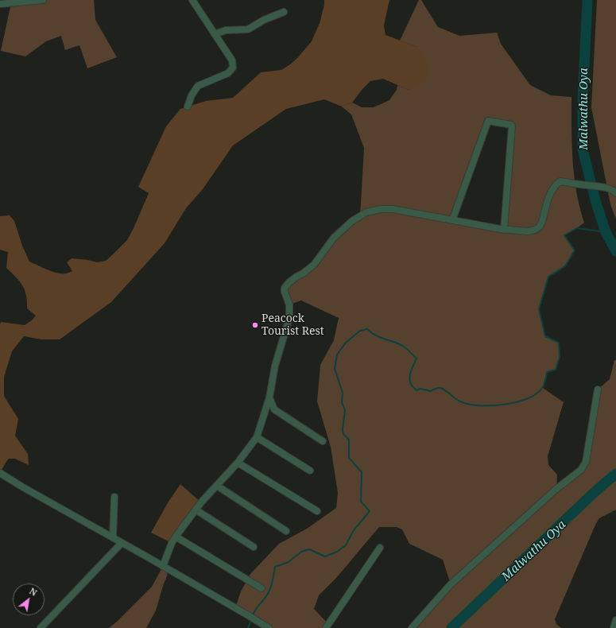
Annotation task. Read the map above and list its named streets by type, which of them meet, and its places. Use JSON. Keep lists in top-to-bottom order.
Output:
{
  "water": ["Malwathu Oya"],
  "places": ["Peacock Tourist Rest"],
  "north": "top right"
}
